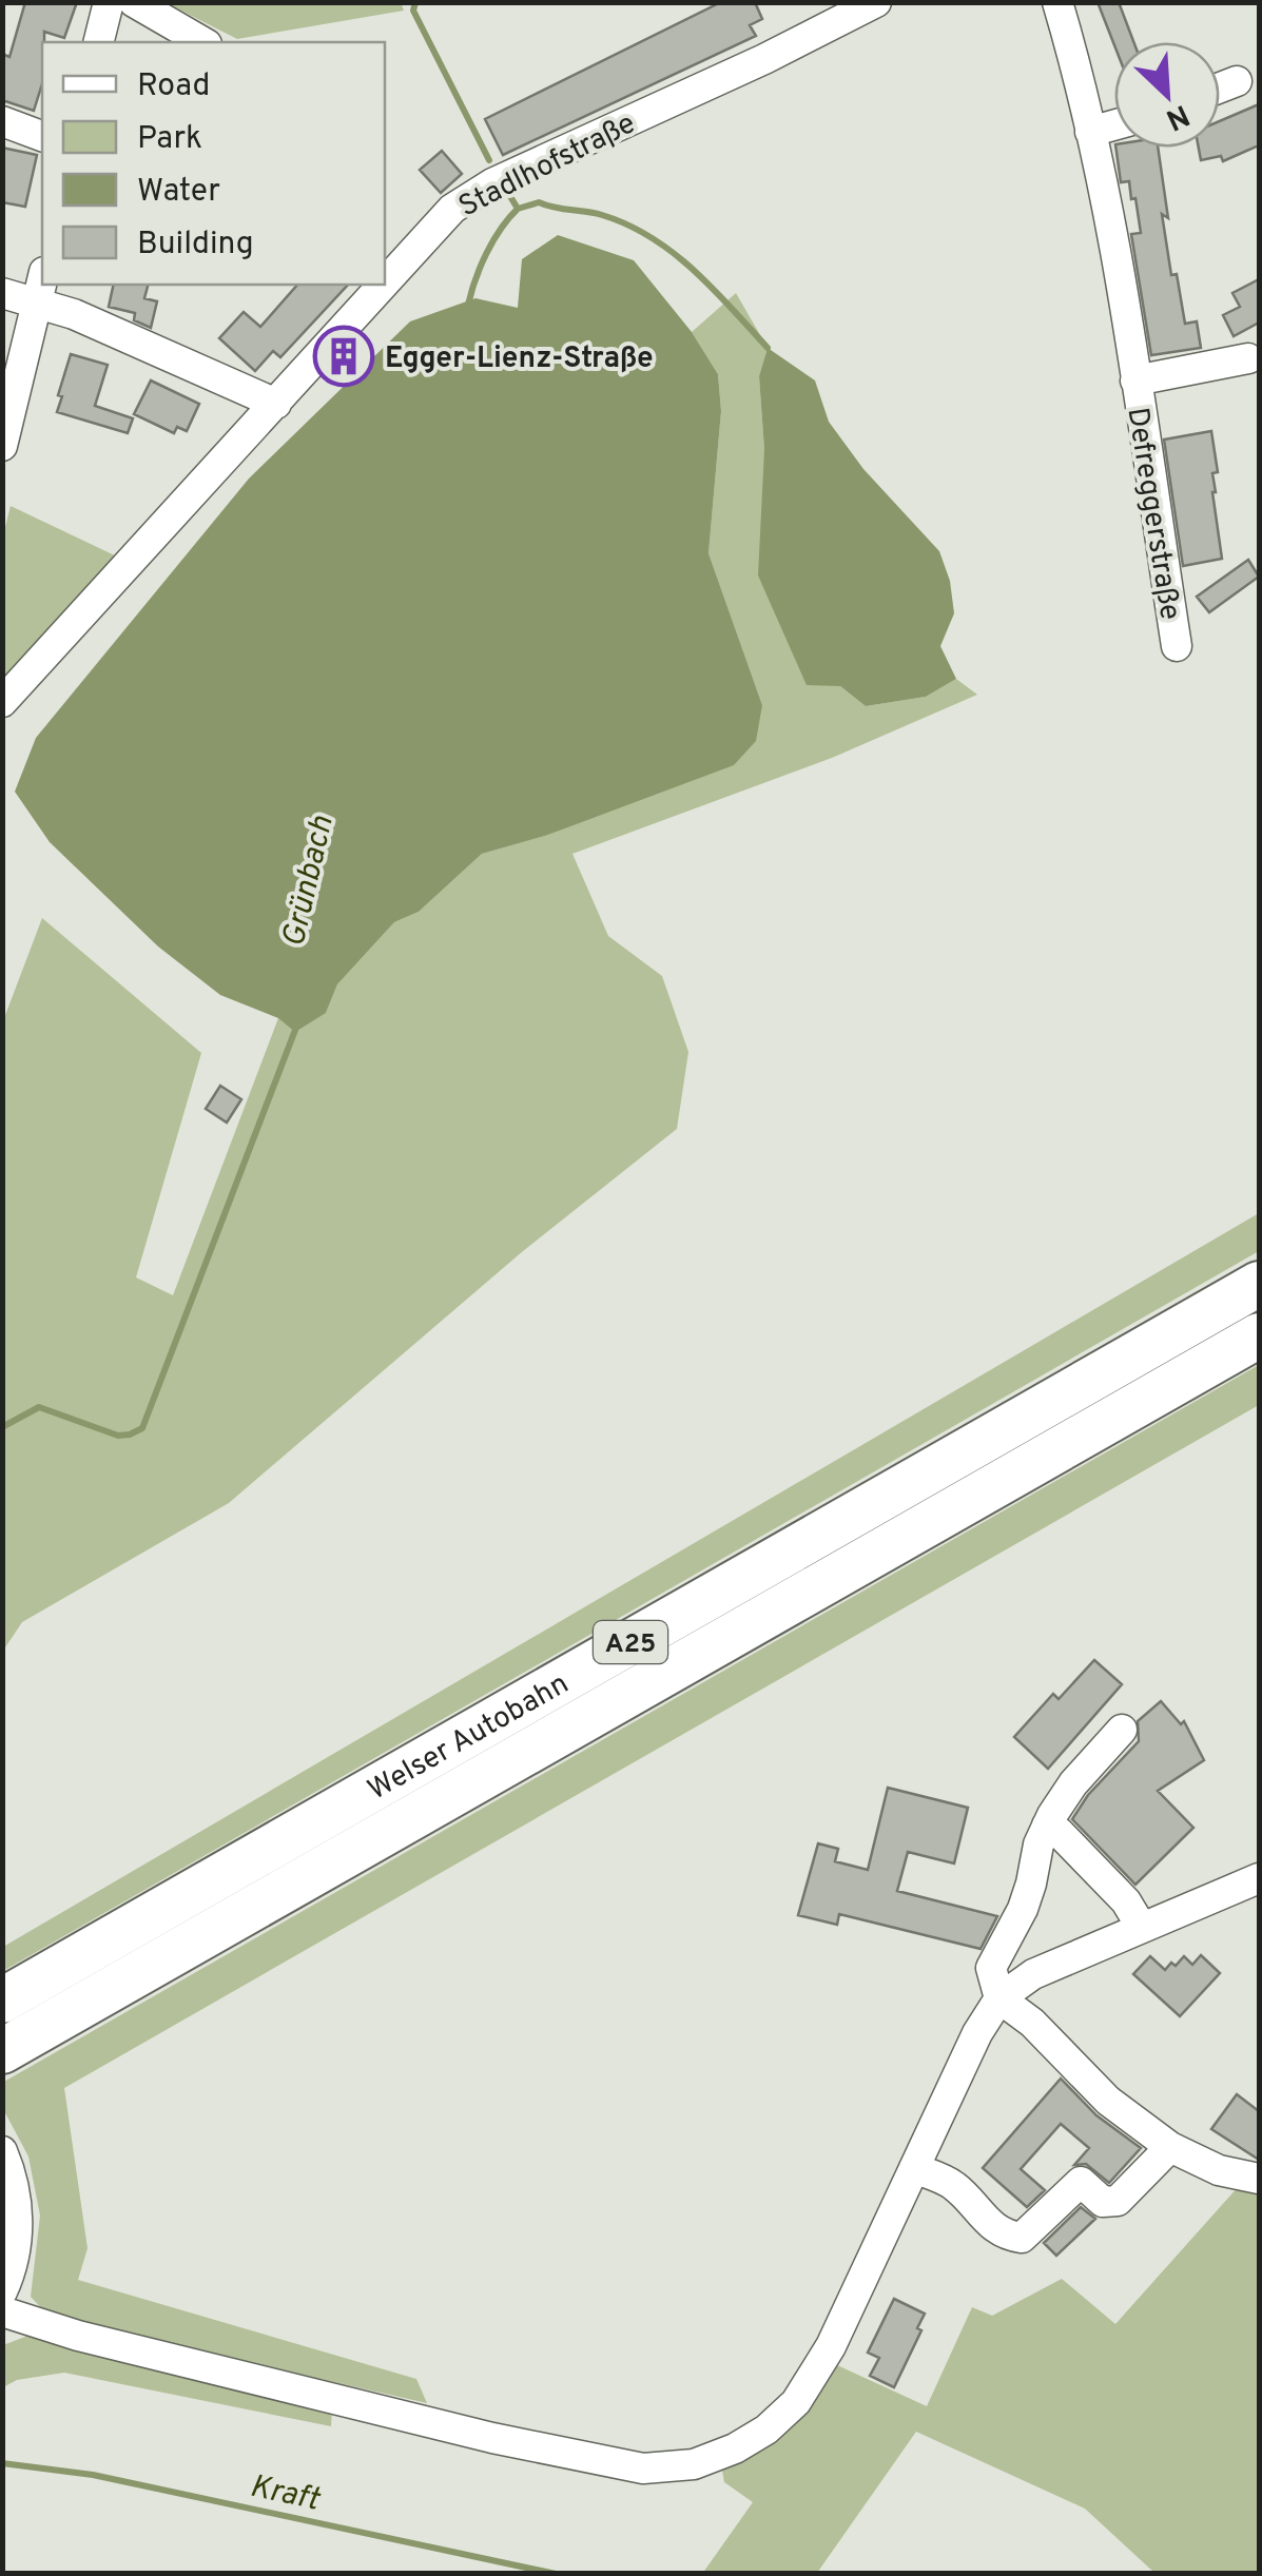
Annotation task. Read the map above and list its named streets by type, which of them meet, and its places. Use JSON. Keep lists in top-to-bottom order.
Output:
{
  "streets": {
    "highway": ["A25", "Welser Autobahn"],
    "street": ["Stadlhofstraße", "Defreggerstraße"]
  },
  "water": ["Grünbach", "Kraft"],
  "places": {
    "building": ["Egger-Lienz-Straße"]
  },
  "legend": [
    "Road",
    "Park",
    "Water",
    "Building"
  ],
  "north": "bottom right"
}
